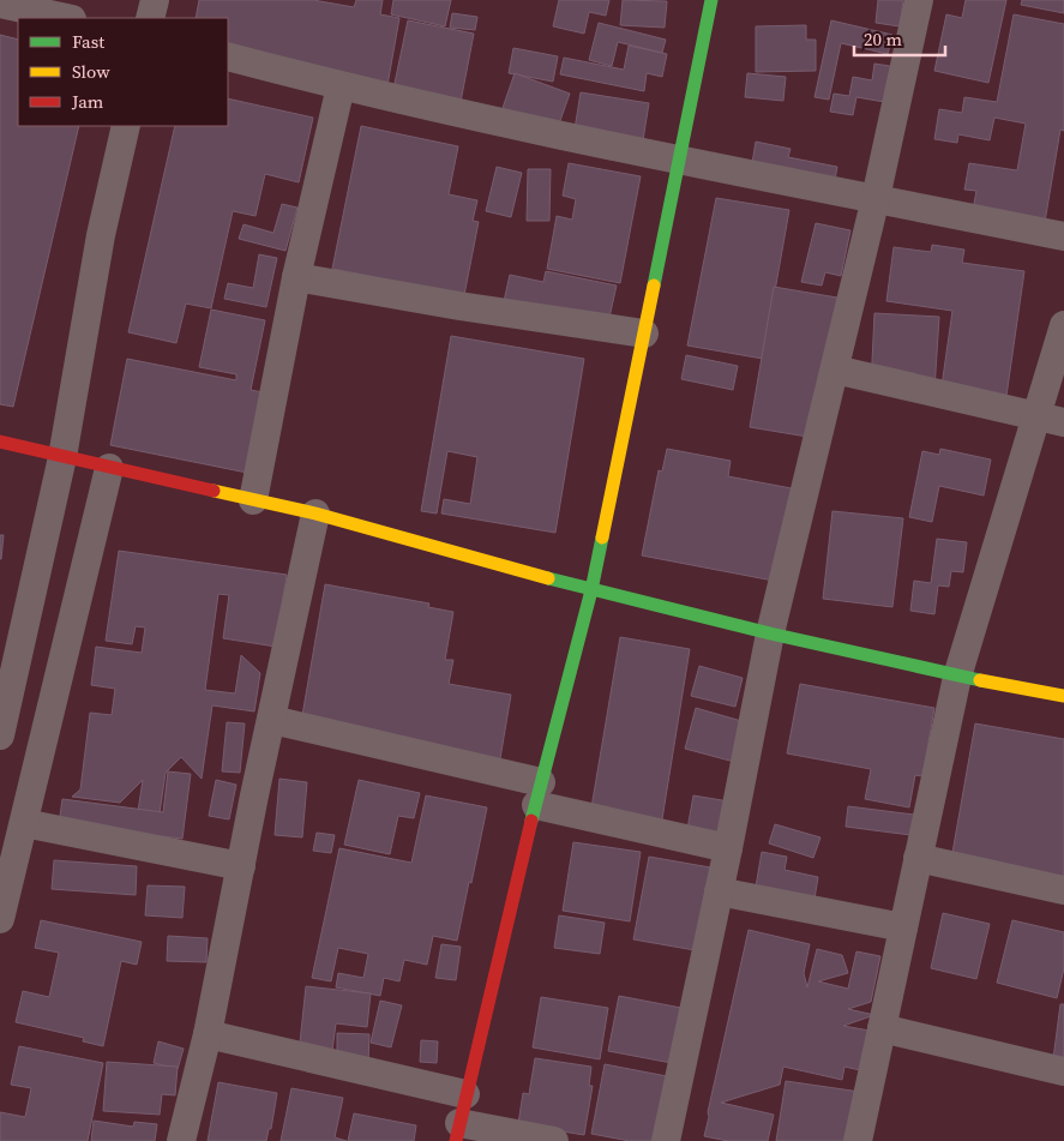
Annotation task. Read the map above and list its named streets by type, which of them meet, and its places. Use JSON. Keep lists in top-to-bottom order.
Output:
{
  "legend": ["Fast", "Slow", "Jam"],
  "scale_bar": "20 m"
}
